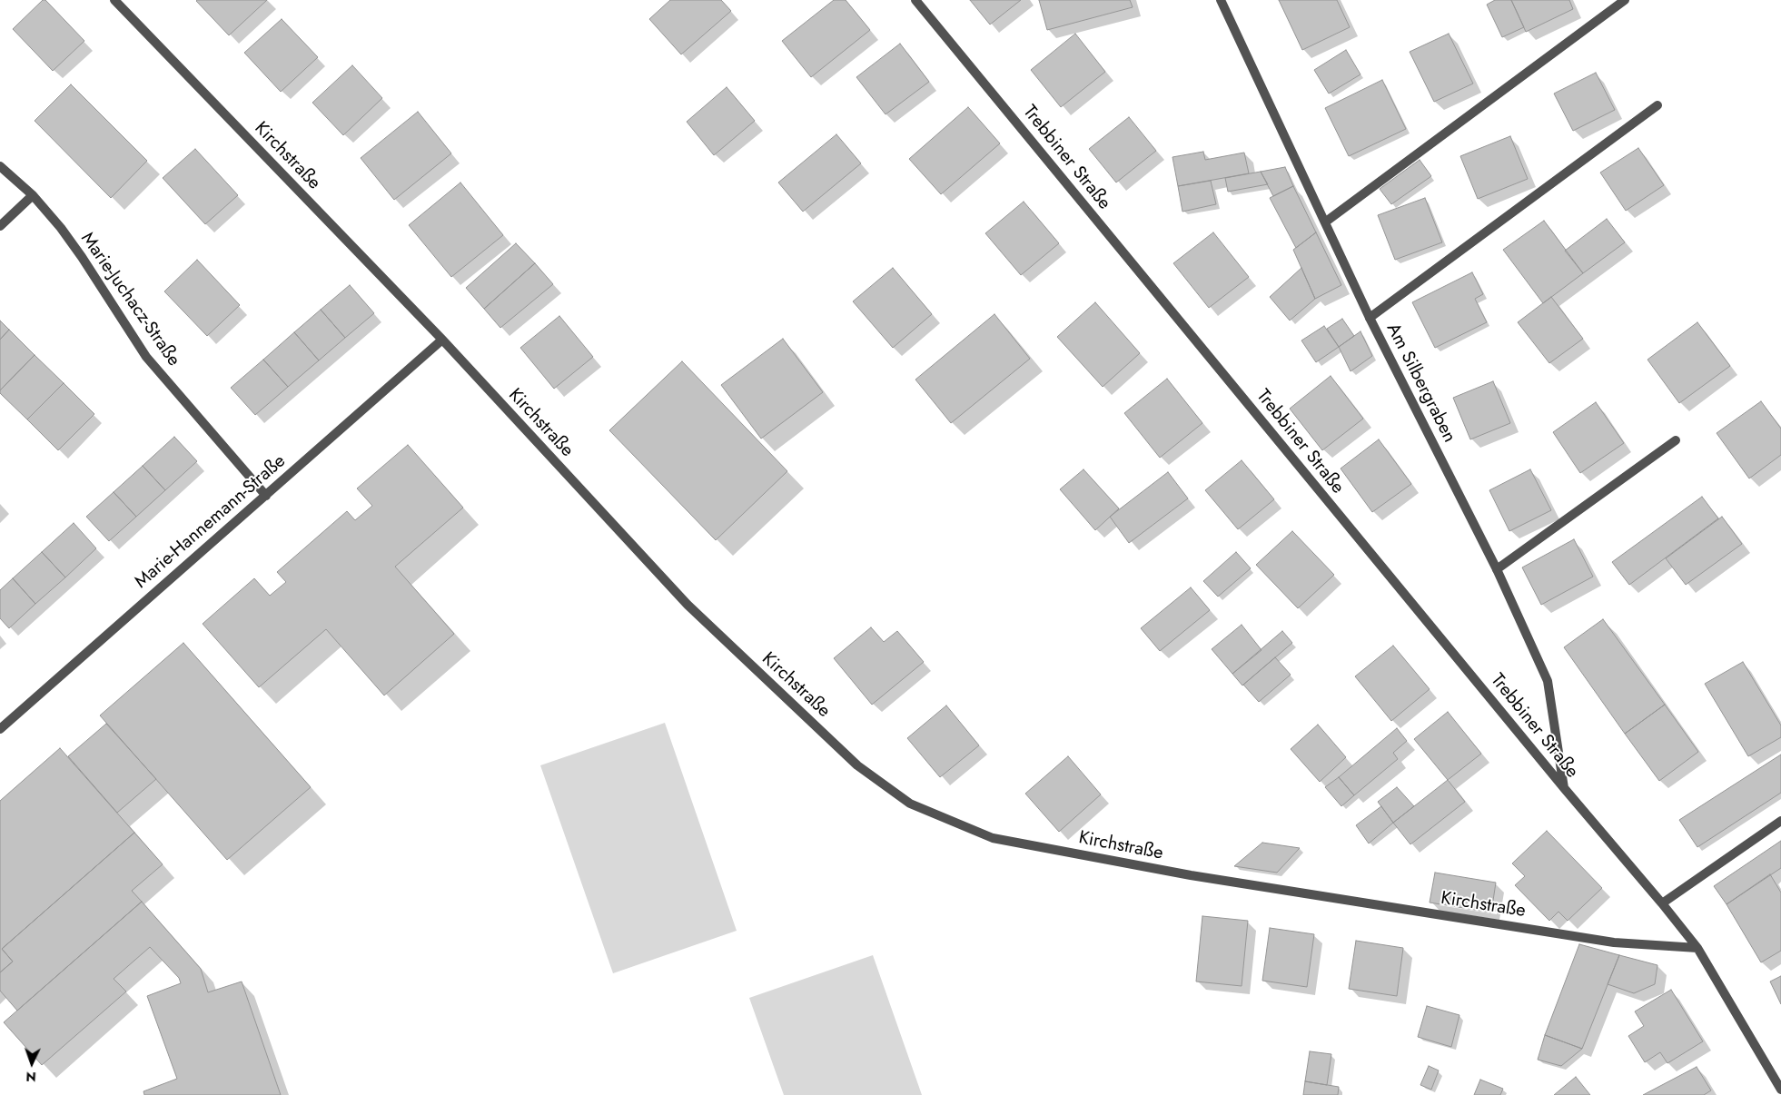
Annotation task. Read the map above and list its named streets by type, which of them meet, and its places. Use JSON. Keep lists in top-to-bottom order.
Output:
{
  "streets": {
    "street": [
      "Kirchstraße",
      "Trebbiner Straße",
      "Marie-Juchacz-Straße",
      "Am Silbergraben",
      "Marie-Hannemann-Straße"
    ]
  },
  "crossings": [
    ["Kirchstraße", "Trebbiner Straße"],
    ["Kirchstraße", "Marie-Hannemann-Straße"],
    ["Trebbiner Straße", "Am Silbergraben"],
    ["Marie-Juchacz-Straße", "Marie-Hannemann-Straße"]
  ],
  "north": "bottom"
}
